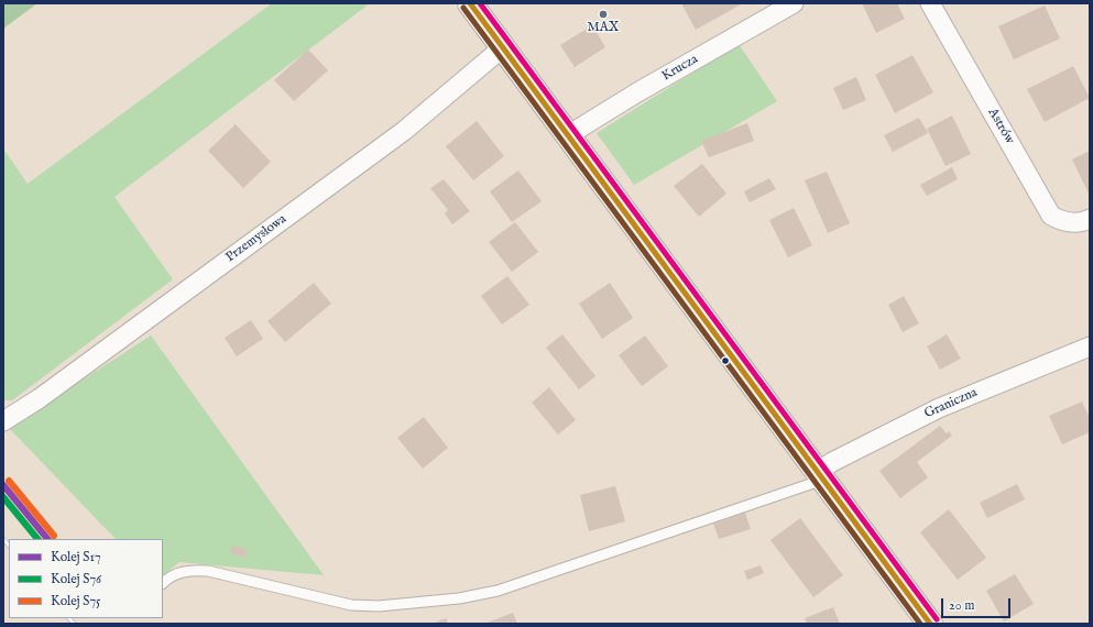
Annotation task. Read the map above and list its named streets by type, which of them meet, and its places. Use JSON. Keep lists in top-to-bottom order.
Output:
{
  "streets": {
    "street": [
      "Krucza",
      "Astrów",
      "Przemysłowa",
      "Graniczna"
    ]
  },
  "places": ["MAX"],
  "lines": ["rail line S75", "rail line S17", "rail line S76"],
  "legend": ["Kolej S17", "Kolej S76", "Kolej S75"],
  "scale_bar": "20 m"
}
